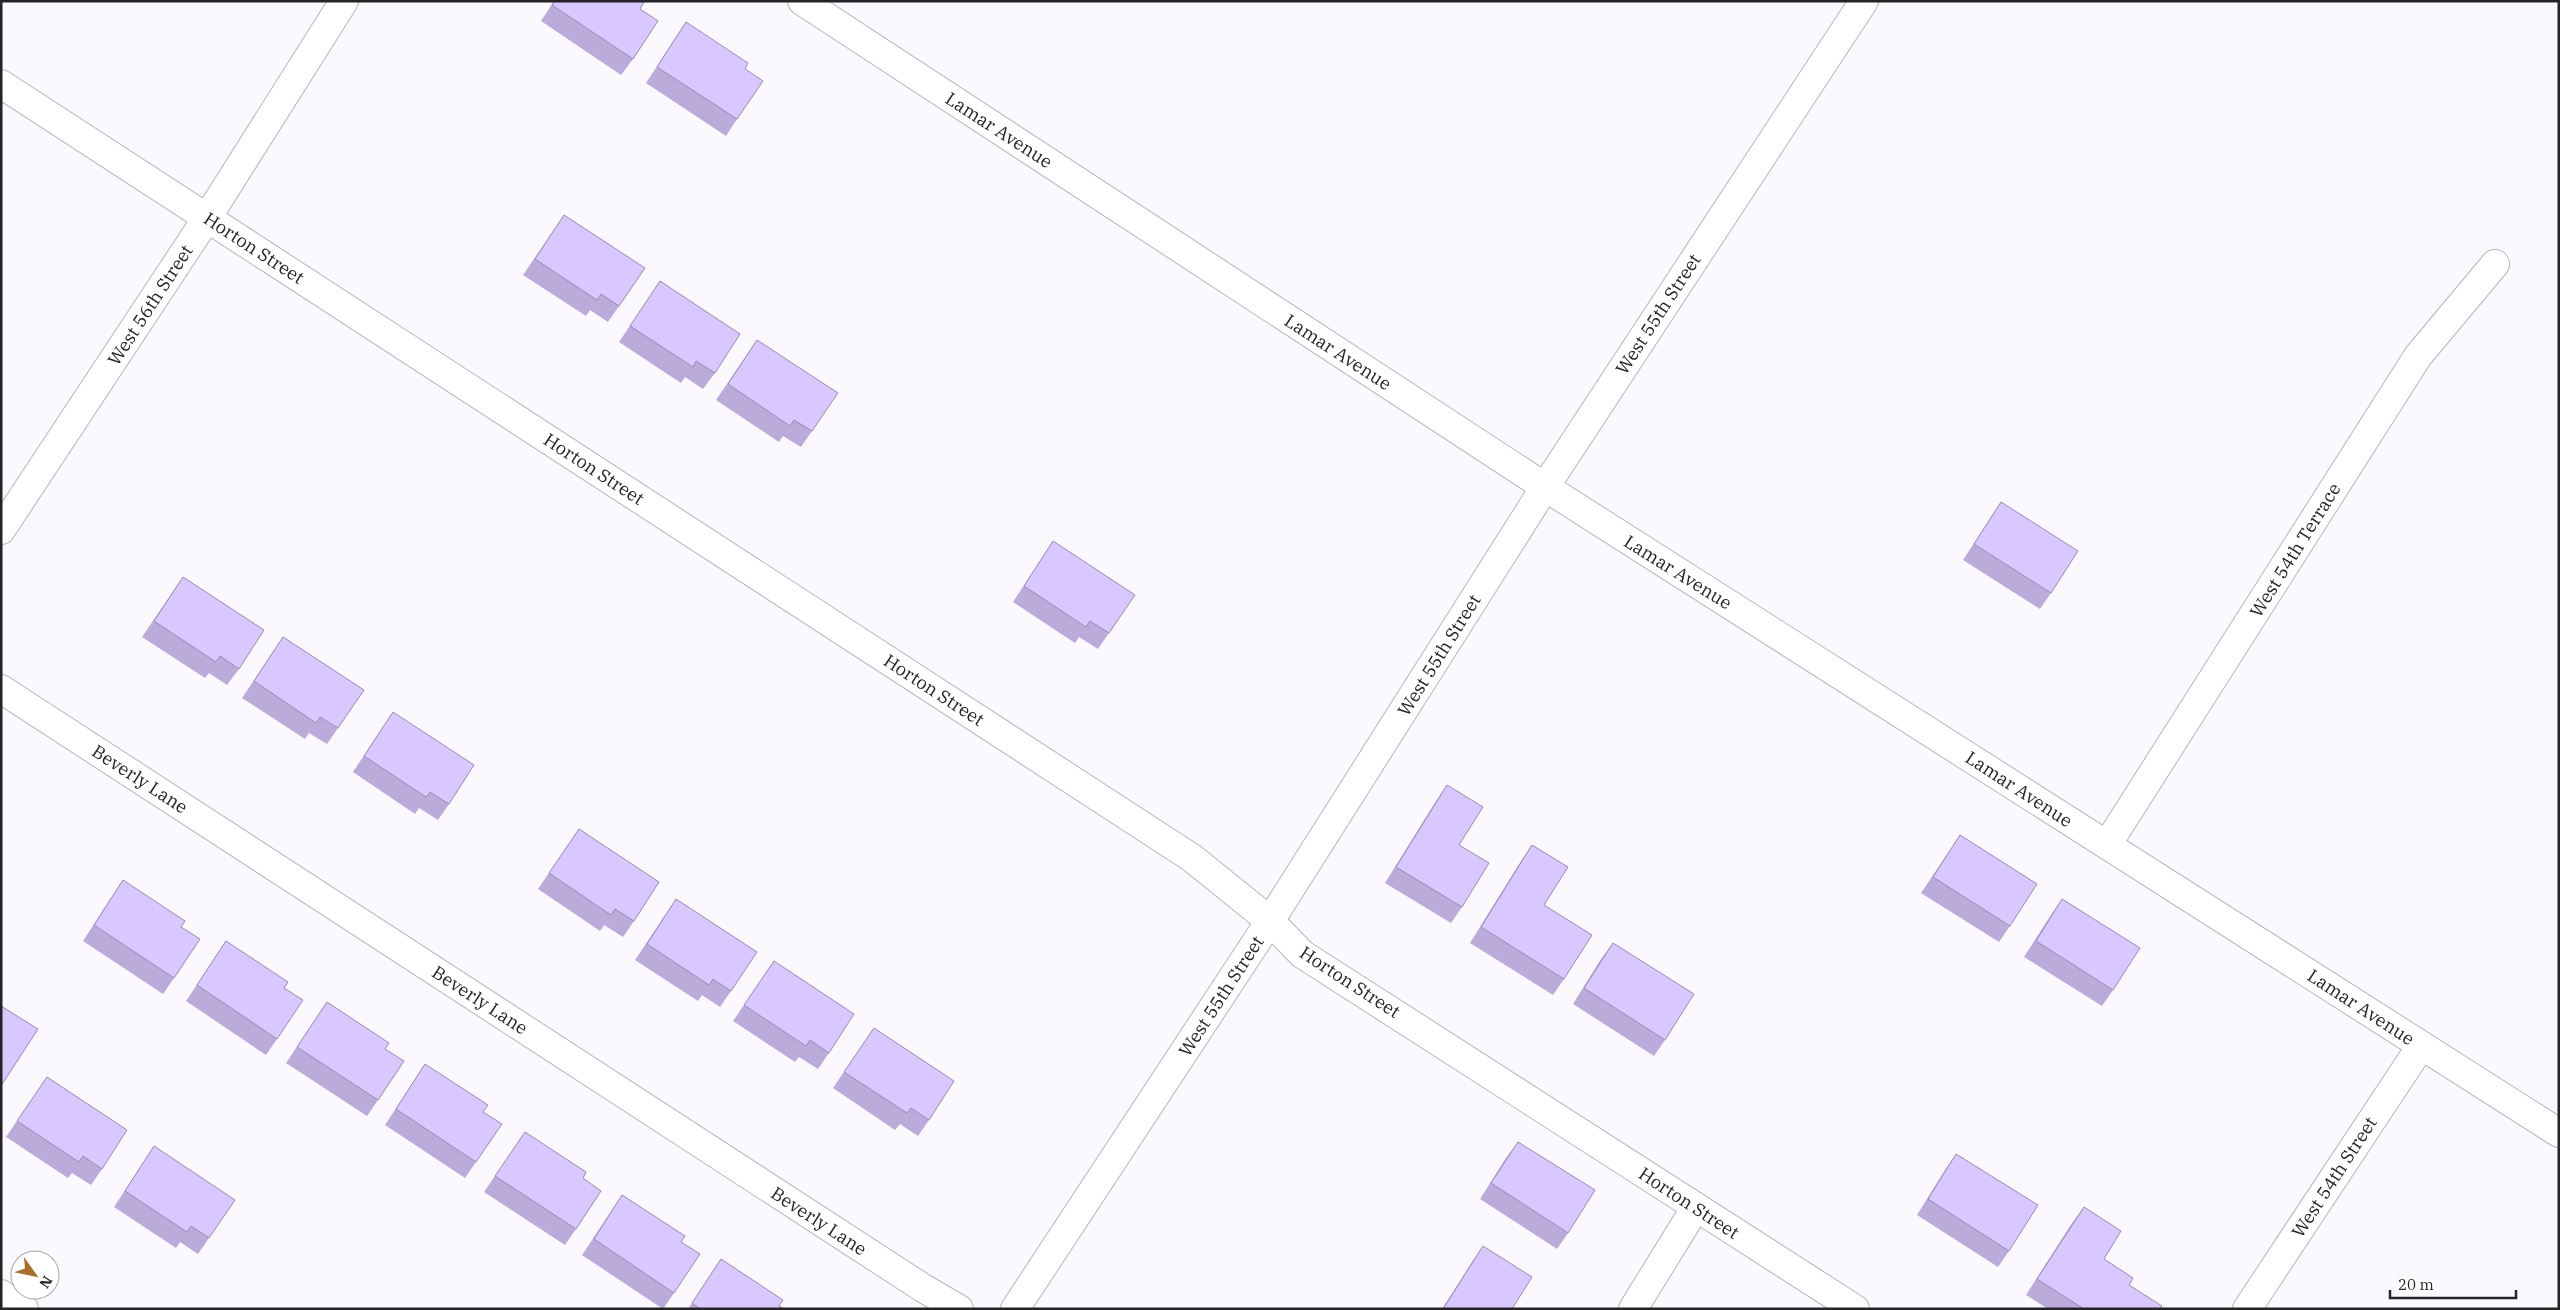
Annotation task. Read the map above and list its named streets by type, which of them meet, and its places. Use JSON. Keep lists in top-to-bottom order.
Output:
{
  "streets": {
    "street": [
      "Lamar Avenue",
      "Horton Street",
      "West 56th Street",
      "West 55th Street",
      "West 54th Terrace",
      "Beverly Lane",
      "West 54th Street"
    ]
  },
  "crossings": [
    ["Lamar Avenue", "West 55th Street"],
    ["Lamar Avenue", "West 54th Terrace"],
    ["Lamar Avenue", "West 54th Street"],
    ["Horton Street", "West 56th Street"],
    ["Horton Street", "West 55th Street"]
  ],
  "scale_bar": "20 m",
  "north": "bottom right"
}
